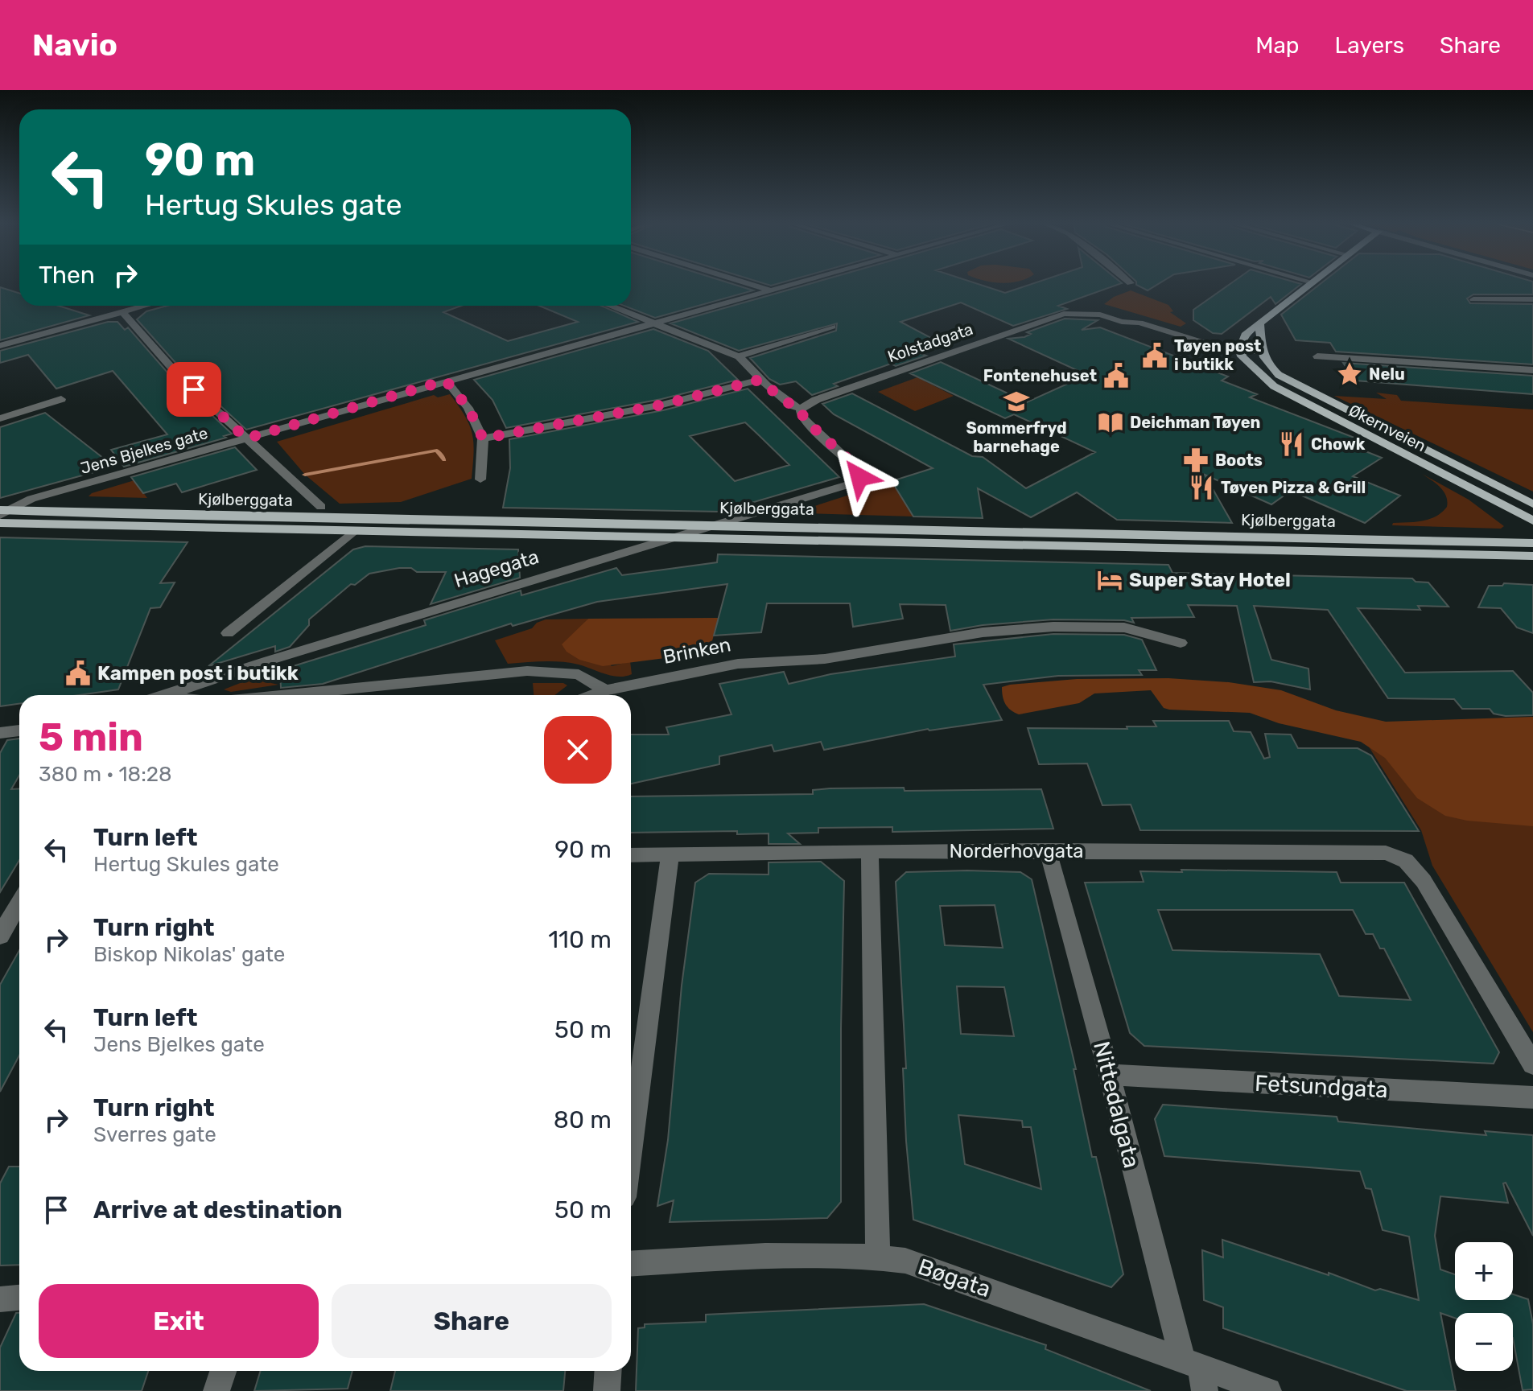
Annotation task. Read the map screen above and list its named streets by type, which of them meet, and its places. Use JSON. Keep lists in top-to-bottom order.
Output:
{
  "streets": {
    "main road": ["Økernveien", "Kjølberggata"],
    "street": [
      "Kolstadgata",
      "Jens Bjelkes gate",
      "Hagegata",
      "Brinken",
      "Norderhovgata",
      "Fetsundgata",
      "Nittedalgata",
      "Bøgata"
    ]
  },
  "crossings": [
    ["Kolstadgata", "Økernveien"],
    ["Kolstadgata", "Hagegata"],
    ["Jens Bjelkes gate", "Kjølberggata"],
    ["Kjølberggata", "Hagegata"],
    ["Norderhovgata", "Nittedalgata"],
    ["Fetsundgata", "Nittedalgata"],
    ["Nittedalgata", "Bøgata"]
  ],
  "places": {
    "public building": ["Tøyen post i butikk", "Fontenehuset", "Kampen post i butikk"],
    "place": ["Nelu"],
    "school or university": ["Sommerfryd barnehage"],
    "library": ["Deichman Tøyen"],
    "restaurant": ["Chowk", "Tøyen Pizza & Grill"],
    "pharmacy": ["Boots"],
    "hotel": ["Super Stay Hotel"]
  },
  "page": {
    "header": "Navio",
    "nav": ["Map", "Layers", "Share"],
    "turn": ["90 m", "Hertug Skules gate"],
    "then": "Then",
    "heading": ["5 min", "380 m · 18:28"],
    "list": [
      {
        "name": "Turn left",
        "note": "Hertug Skules gate",
        "value": "90 m"
      },
      {
        "name": "Turn right",
        "note": "Biskop Nikolas' gate",
        "value": "110 m"
      },
      {
        "name": "Turn left",
        "note": "Jens Bjelkes gate",
        "value": "50 m"
      },
      {
        "name": "Turn right",
        "note": "Sverres gate",
        "value": "80 m"
      },
      {
        "name": "Arrive at destination",
        "value": "50 m"
      }
    ],
    "map_buttons": ["+", "−"],
    "buttons": ["Exit", "Share"]
  }
}
